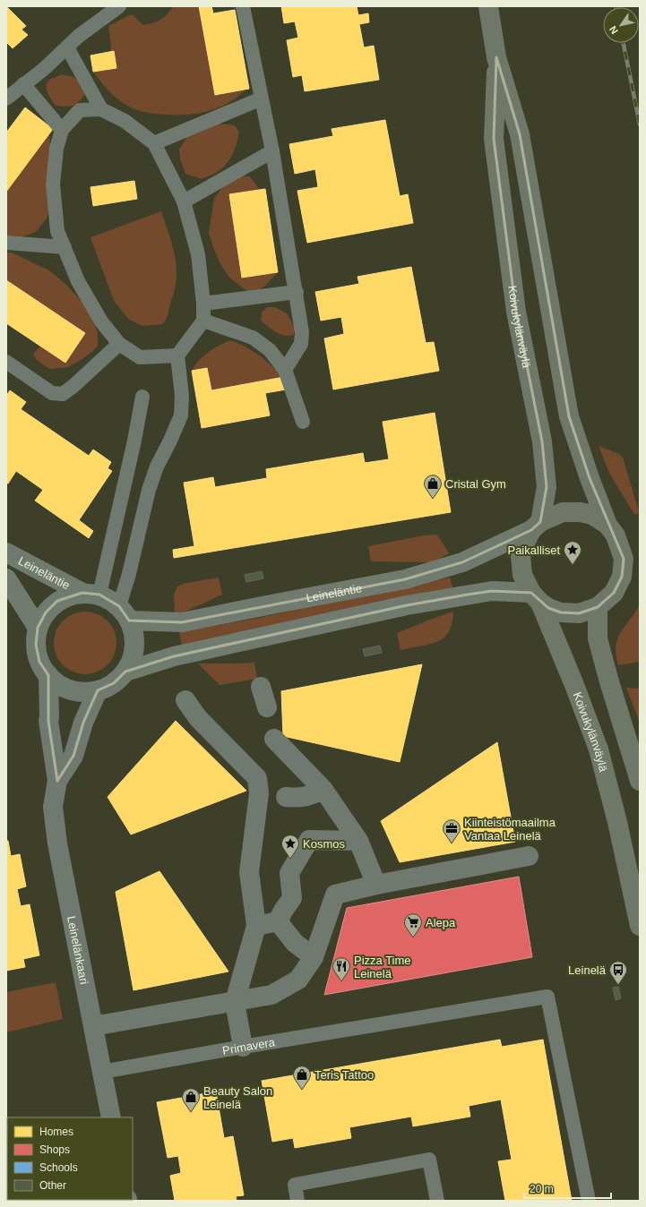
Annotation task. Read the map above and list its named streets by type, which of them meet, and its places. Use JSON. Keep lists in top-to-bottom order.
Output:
{
  "streets": {
    "main road": ["Koivukylänväylä", "Leineläntie"],
    "street": ["Leinelänkaari"],
    "lane": ["Primavera"]
  },
  "crossings": [
    ["Koivukylänväylä", "Leineläntie"],
    ["Leineläntie", "Leinelänkaari"],
    ["Leinelänkaari", "Primavera"]
  ],
  "places": {
    "shop": ["Cristal Gym", "Teris Tattoo", "Beauty Salon Leinelä"],
    "place": ["Paikalliset", "Kosmos"],
    "office": ["Kiinteistömaailma Vantaa Leinelä"],
    "supermarket": ["Alepa"],
    "restaurant": ["Pizza Time Leinelä"],
    "bus stop": ["Leinelä"]
  },
  "legend": [
    "Homes",
    "Shops",
    "Schools",
    "Other"
  ],
  "scale_bar": "20 m",
  "north": "bottom left"
}
